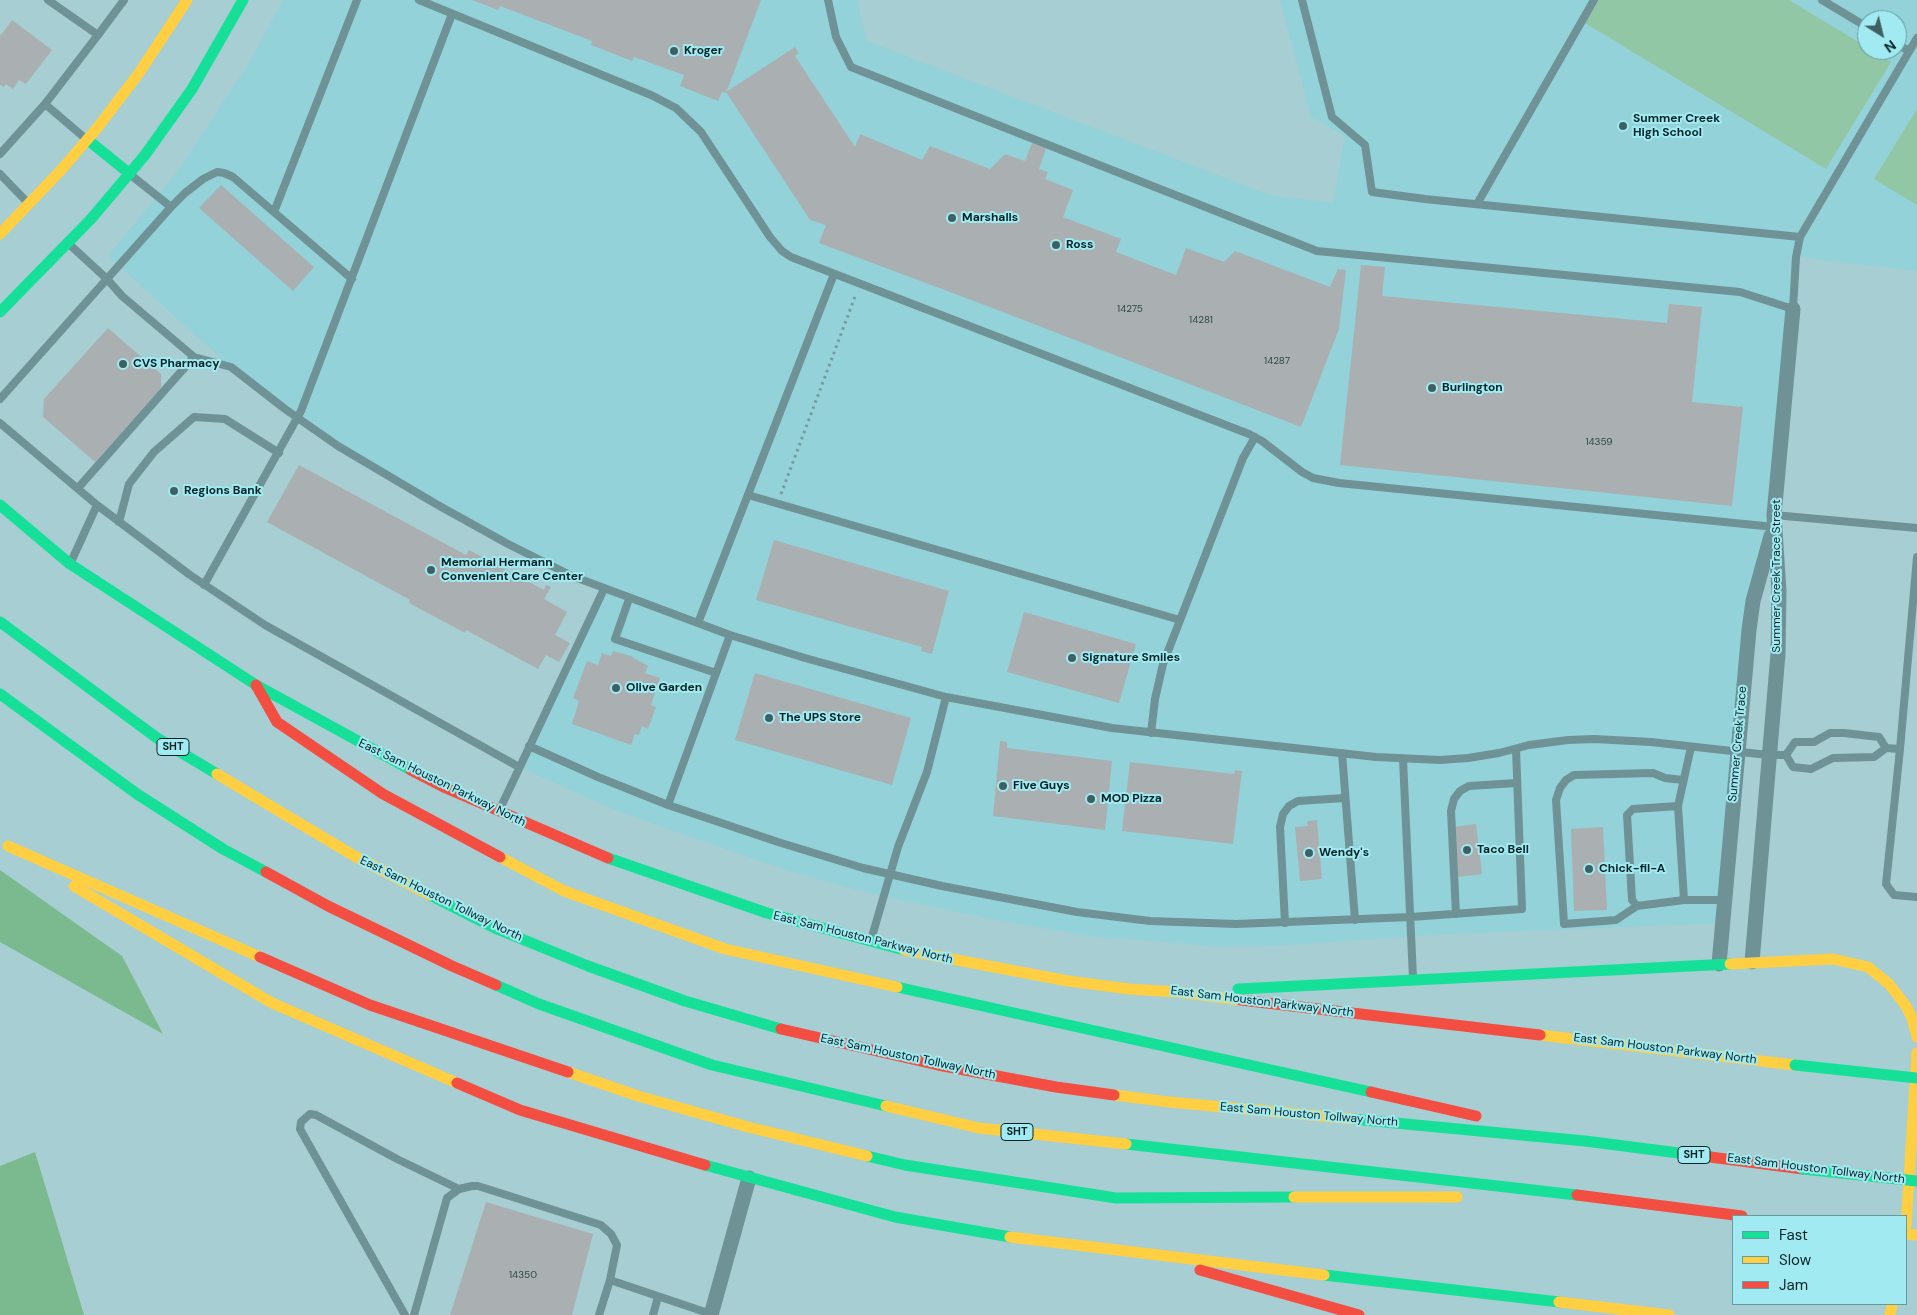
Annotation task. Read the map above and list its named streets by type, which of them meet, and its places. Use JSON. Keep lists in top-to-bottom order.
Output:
{
  "streets": {
    "main road": ["SHT", "East Sam Houston Parkway North", "East Sam Houston Tollway North"],
    "street": ["Summer Creek Trace Street", "Summer Creek Trace"]
  },
  "crossings": [
    ["Summer Creek Trace Street", "Summer Creek Trace"]
  ],
  "places": [
    "Kroger",
    "Summer Creek High School",
    "Marshalls",
    "Ross",
    "CVS Pharmacy",
    "Burlington",
    "Regions Bank",
    "Memorial Hermann Convenient Care Center",
    "Signature Smiles",
    "Olive Garden",
    "The UPS Store",
    "Five Guys",
    "MOD Pizza",
    "Taco Bell",
    "Wendy's",
    "Chick-fil-A"
  ],
  "house_numbers": [
    "14275",
    "14281",
    "14287",
    "14359",
    "14350"
  ],
  "legend": ["Fast", "Slow", "Jam"],
  "north": "bottom right"
}
